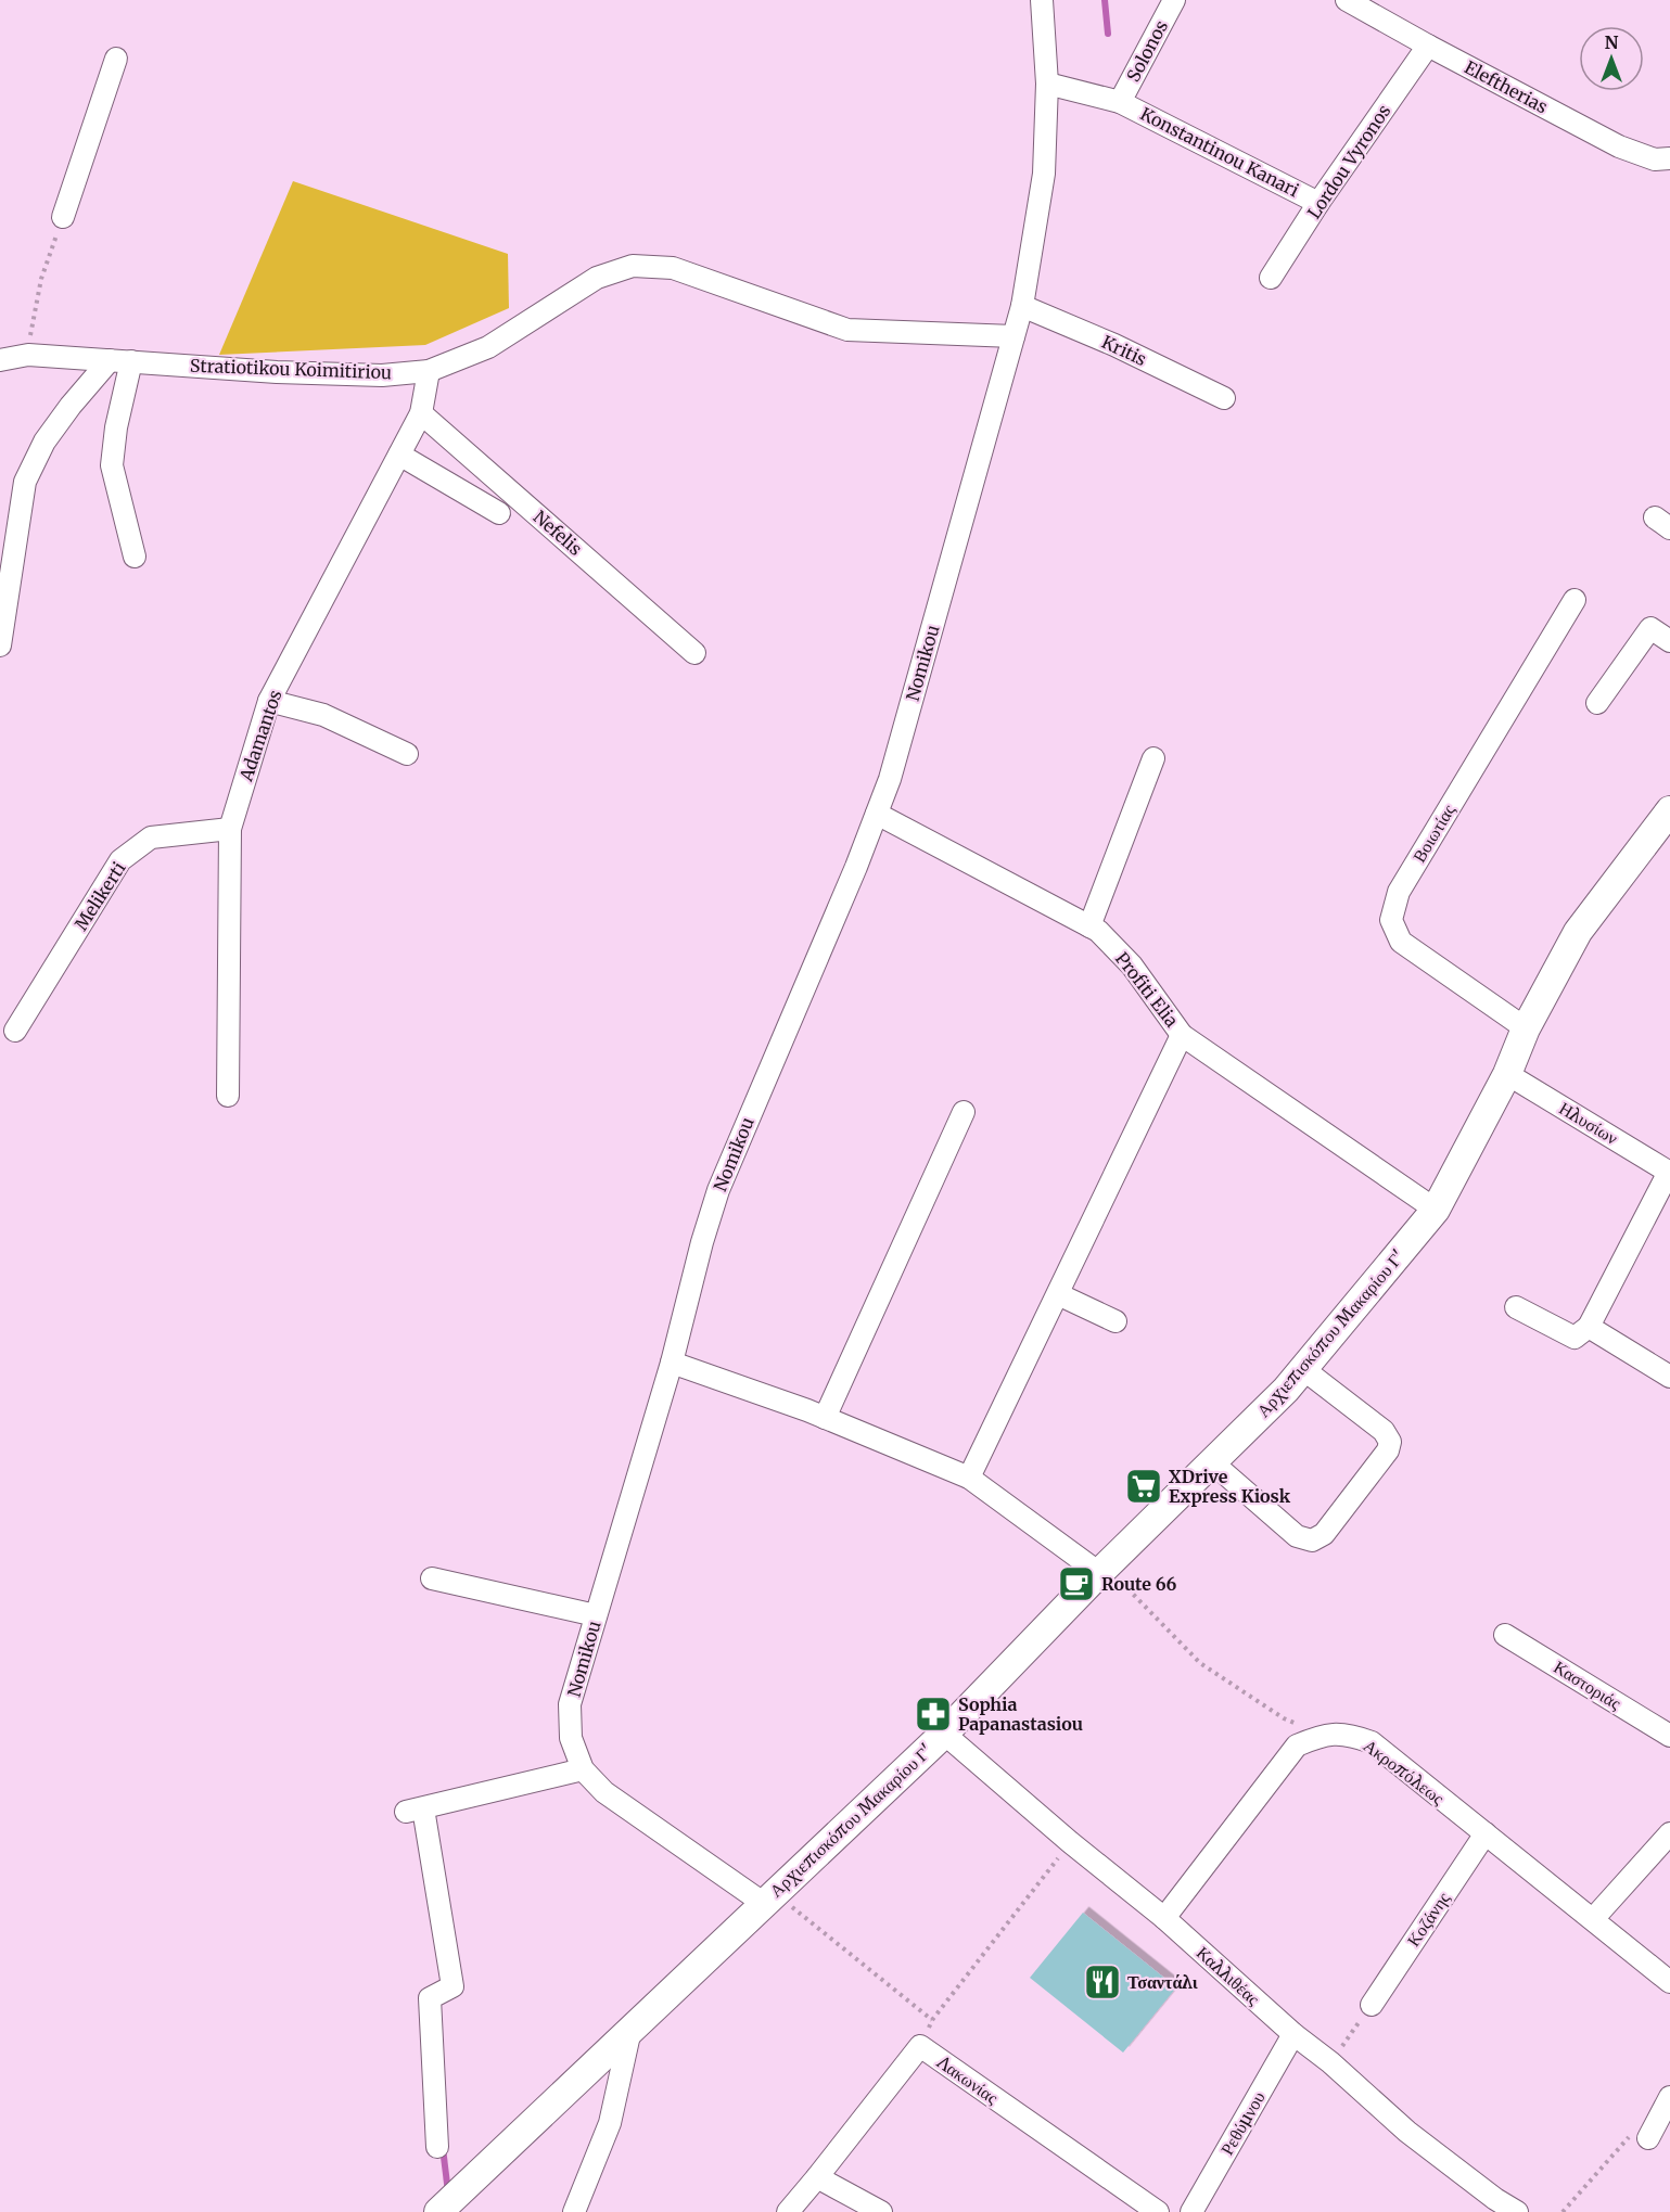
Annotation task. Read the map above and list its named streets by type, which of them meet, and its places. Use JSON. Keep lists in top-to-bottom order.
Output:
{
  "streets": {
    "main road": ["Αρχιεπισκόπου Μακαρίου Γ'"],
    "street": [
      "Solonos",
      "Eleftherias",
      "Konstantinou Kanari",
      "Lordou Vyronos",
      "Kritis",
      "Stratiotikou Koimitiriou",
      "Nefelis",
      "Nomikou",
      "Adamantos",
      "Βοιωτίας",
      "Melikerti",
      "Profiti Elia",
      "Ηλυσίων",
      "Καστοριάς",
      "Ακροπόλεως",
      "Κοζάνης",
      "Καλλιθέας",
      "Λακωνίας",
      "Ρεθύμνου"
    ]
  },
  "crossings": [
    ["Solonos", "Konstantinou Kanari"],
    ["Eleftherias", "Lordou Vyronos"],
    ["Konstantinou Kanari", "Lordou Vyronos"],
    ["Konstantinou Kanari", "Nomikou"],
    ["Kritis", "Nomikou"],
    ["Stratiotikou Koimitiriou", "Nomikou"],
    ["Stratiotikou Koimitiriou", "Adamantos"],
    ["Nefelis", "Adamantos"],
    ["Nomikou", "Profiti Elia"],
    ["Nomikou", "Αρχιεπισκόπου Μακαρίου Γ'"],
    ["Adamantos", "Melikerti"],
    ["Βοιωτίας", "Αρχιεπισκόπου Μακαρίου Γ'"],
    ["Profiti Elia", "Αρχιεπισκόπου Μακαρίου Γ'"],
    ["Ηλυσίων", "Αρχιεπισκόπου Μακαρίου Γ'"],
    ["Αρχιεπισκόπου Μακαρίου Γ'", "Καλλιθέας"],
    ["Ακροπόλεως", "Κοζάνης"],
    ["Καλλιθέας", "Ρεθύμνου"]
  ],
  "places": {
    "supermarket": ["XDrive Express Kiosk"],
    "cafe": ["Route 66"],
    "pharmacy": ["Sophia Papanastasiou"],
    "restaurant": ["Τσαντάλι"]
  },
  "north": "top"
}
